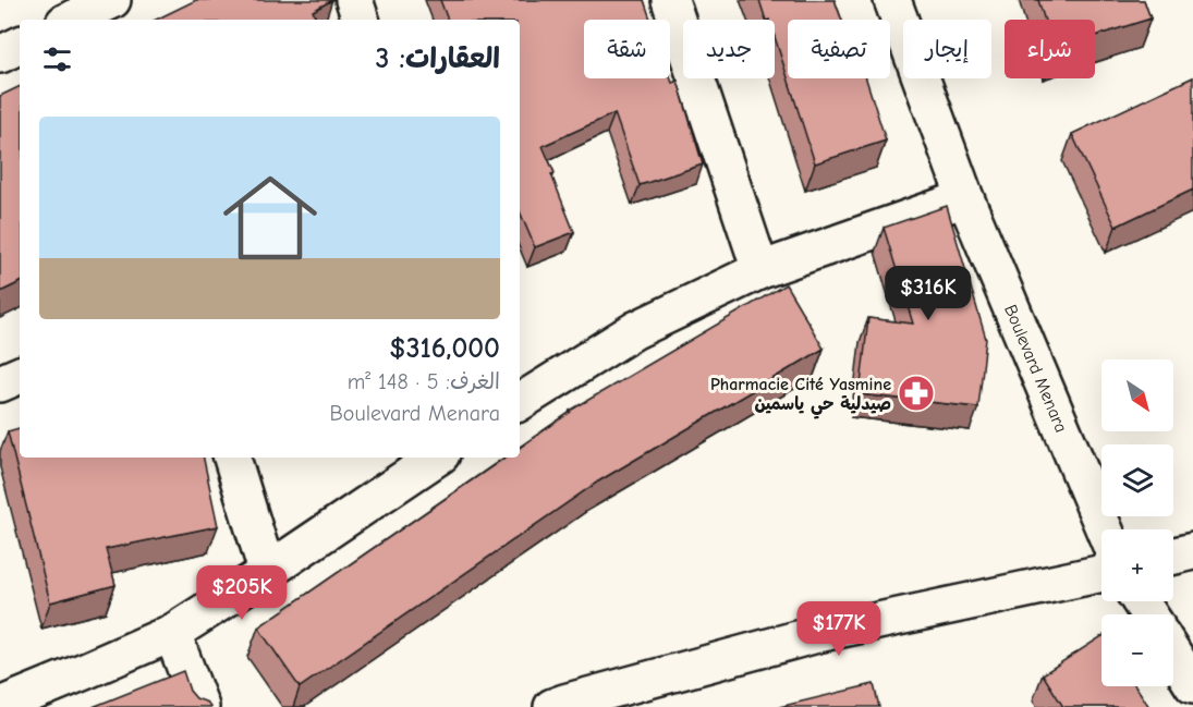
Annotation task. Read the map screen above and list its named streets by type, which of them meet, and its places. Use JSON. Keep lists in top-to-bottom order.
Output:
{
  "streets": {
    "street": ["Boulevard Menara"]
  },
  "places": {
    "pharmacy": ["Pharmacie Cité Yasmine صيدلية حي ياسمين"]
  },
  "north": "bottom right",
  "page": {
    "chip": [
      "شراء",
      "إيجار",
      "تصفية",
      "جديد",
      "شقة"
    ],
    "heading": "العقارات: 3",
    "list": [
      {
        "name": "$316,000",
        "note": "الغرف: 5 · 148 m² · Boulevard Menara"
      }
    ],
    "price": ["$316K", "$205K", "$177K"],
    "map_buttons": ["+", "−"]
  }
}
